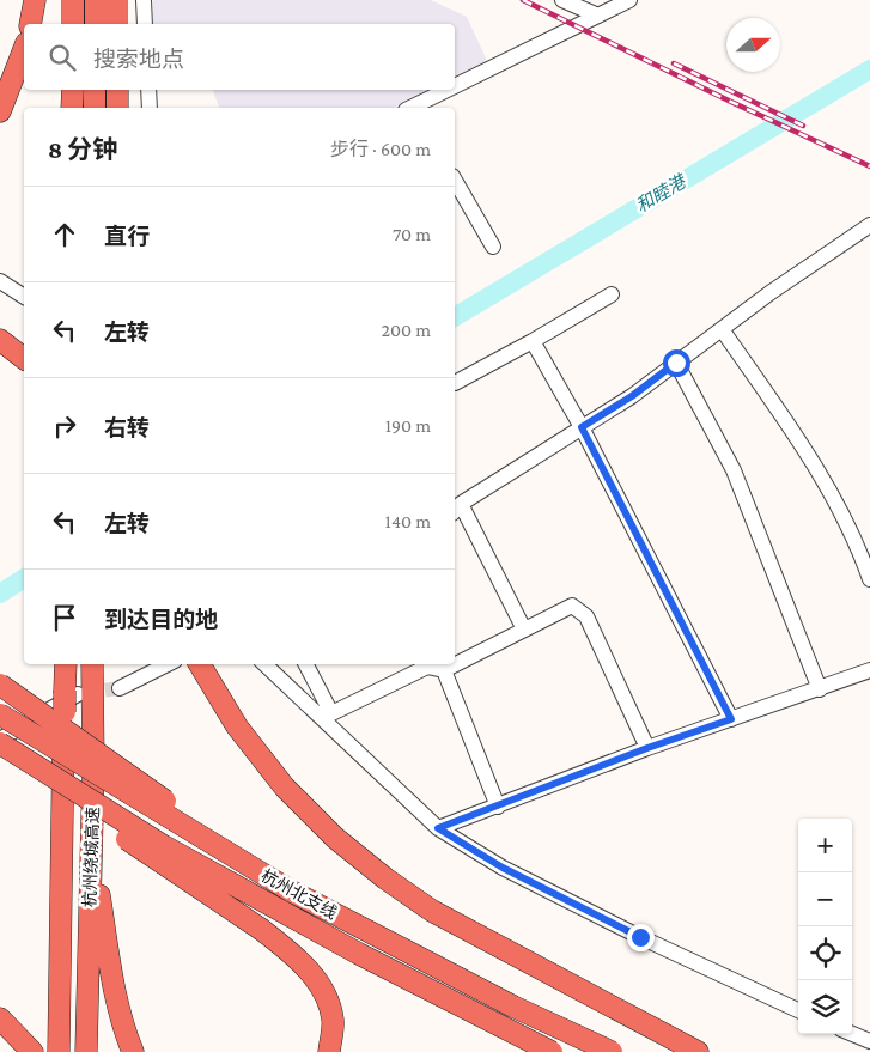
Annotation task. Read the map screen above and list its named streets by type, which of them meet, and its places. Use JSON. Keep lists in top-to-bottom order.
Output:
{
  "streets": {
    "highway": ["杭州绕城高速", "杭州北支线"]
  },
  "water": ["和睦港"],
  "north": "right",
  "page": {
    "search": "搜索地点",
    "heading": ["8 分钟", "步行 · 600 m"],
    "list": [
      ["直行", "70 m"],
      ["左转", "200 m"],
      ["右转", "190 m"],
      ["左转", "140 m"],
      "到达目的地"
    ],
    "map_buttons": ["+", "−"]
  }
}
